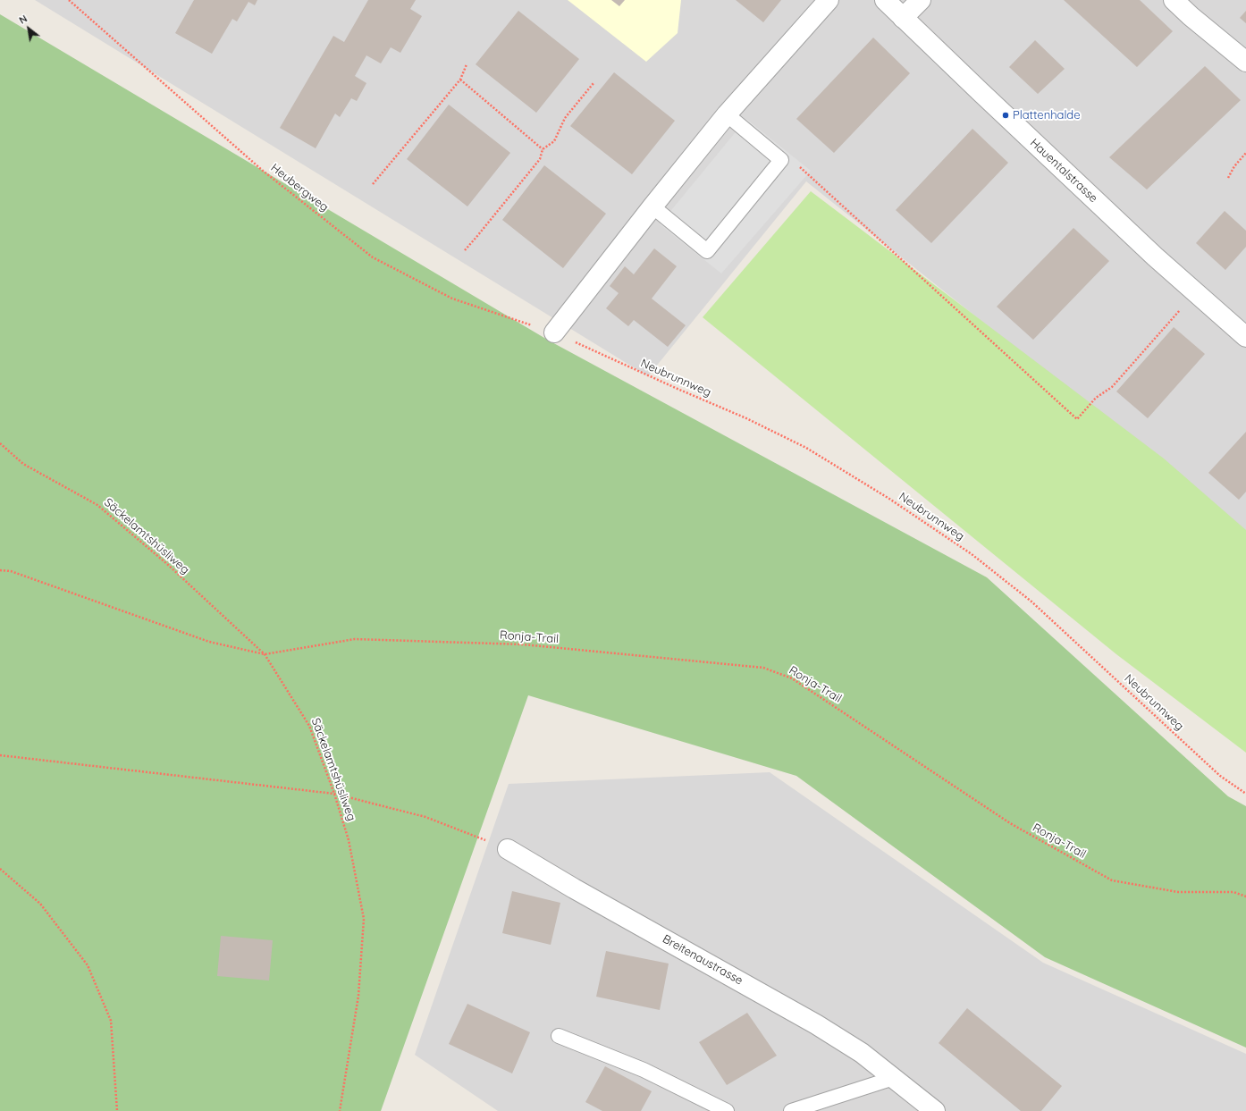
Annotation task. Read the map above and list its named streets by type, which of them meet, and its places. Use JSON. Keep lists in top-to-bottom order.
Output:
{
  "streets": {
    "street": ["Hauentalstrasse", "Breitenaustrasse"],
    "path": [
      "Heubergweg",
      "Neubrunnweg",
      "Säckelamtshüsliweg",
      "Ronja-Trail"
    ]
  },
  "crossings": [
    ["Heubergweg", "Neubrunnweg"],
    ["Säckelamtshüsliweg", "Ronja-Trail"]
  ],
  "places": ["Plattenhalde"],
  "north": "top left"
}
